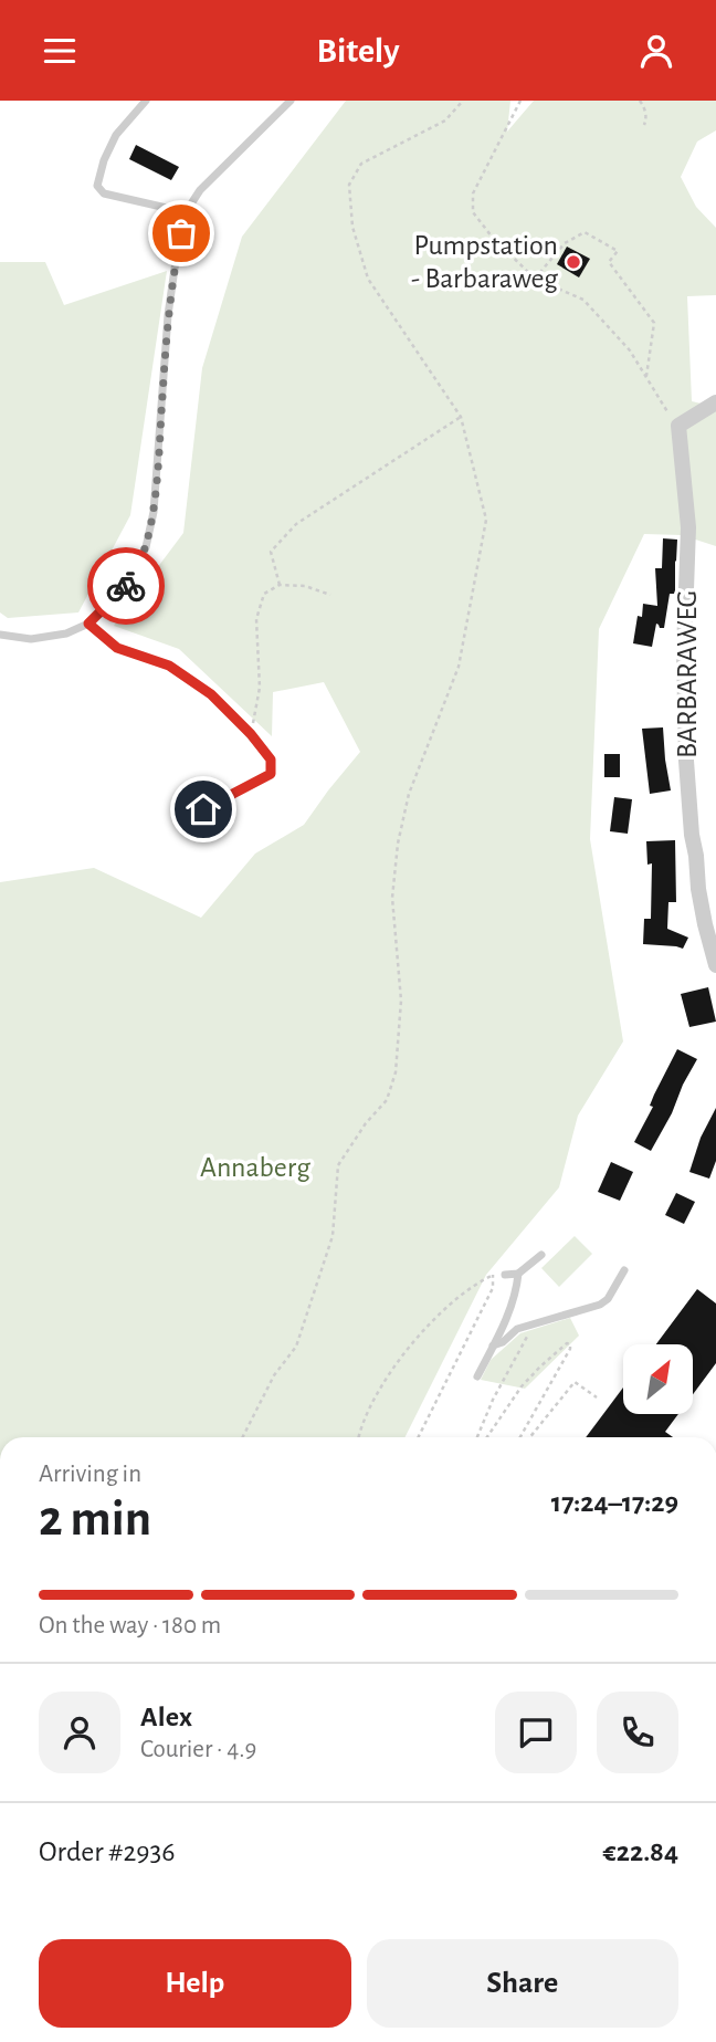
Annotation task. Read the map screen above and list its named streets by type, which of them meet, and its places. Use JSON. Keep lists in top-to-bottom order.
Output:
{
  "streets": {
    "street": ["BARBARAWEG"]
  },
  "parks": ["Annaberg"],
  "places": ["Pumpstation - Barbaraweg"],
  "north": "top right",
  "page": {
    "header": "Bitely",
    "heading": ["2 min", "Arriving in", "17:24–17:29"],
    "panel": [
      "Alex",
      "Courier · 4.9",
      "Order #2936",
      "€22.84"
    ],
    "bar": "On the way · 180 m",
    "buttons": ["Help", "Share"]
  }
}
